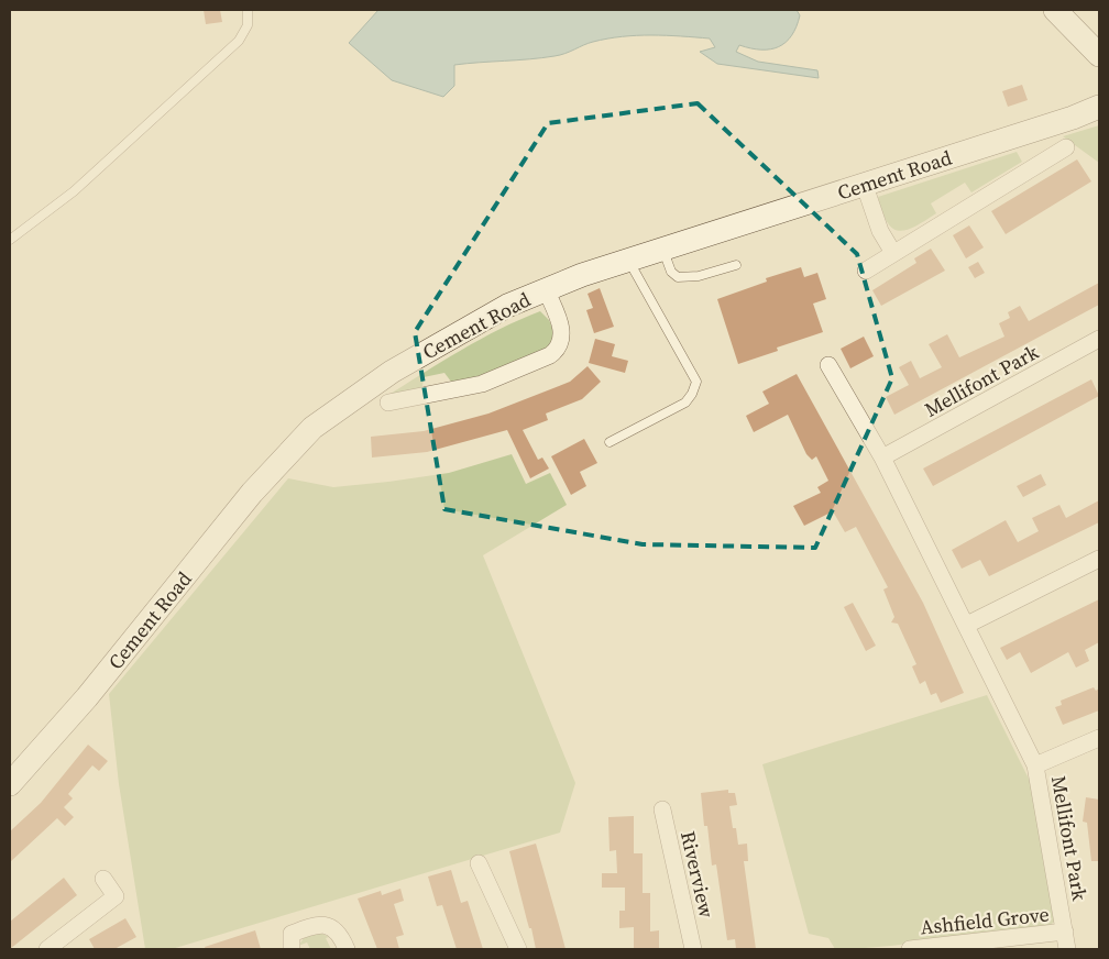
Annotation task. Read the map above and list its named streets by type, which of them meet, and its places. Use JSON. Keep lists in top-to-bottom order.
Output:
{
  "streets": {
    "street": [
      "Cement Road",
      "Mellifont Park",
      "Riverview",
      "Ashfield Grove"
    ]
  },
  "crossings": [
    ["Mellifont Park", "Ashfield Grove"]
  ]
}
